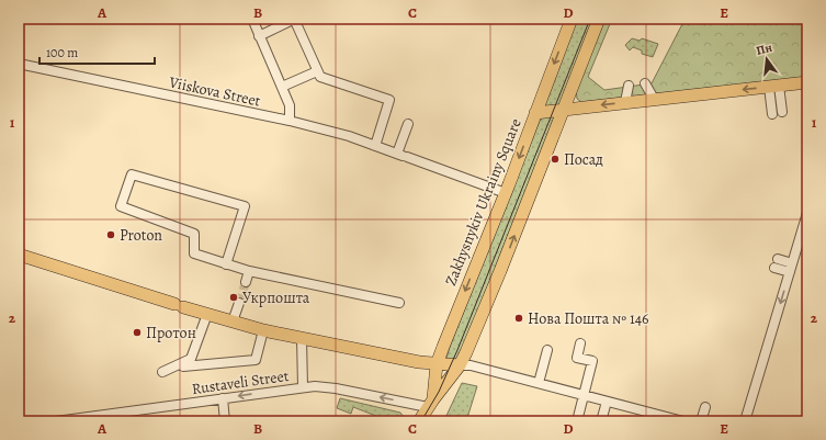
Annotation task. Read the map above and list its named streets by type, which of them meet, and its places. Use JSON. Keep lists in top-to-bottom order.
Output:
{
  "streets": {
    "main road": ["Zakhysnykiv Ukrainy Square"],
    "street": ["Viiskova Street", "Rustaveli Street"]
  },
  "crossings": [
    ["Viiskova Street", "Zakhysnykiv Ukrainy Square"],
    ["Zakhysnykiv Ukrainy Square", "Rustaveli Street"]
  ],
  "one_way": ["Rustaveli Street"],
  "places": [
    "Посад",
    "Proton",
    "Укрпошта",
    "Нова Пошта № 146",
    "Протон"
  ],
  "scale_bar": "100 m",
  "north": "top",
  "grid": {
    "columns": [
      "A",
      "B",
      "C",
      "D",
      "E"
    ],
    "rows": ["1", "2"]
  }
}
